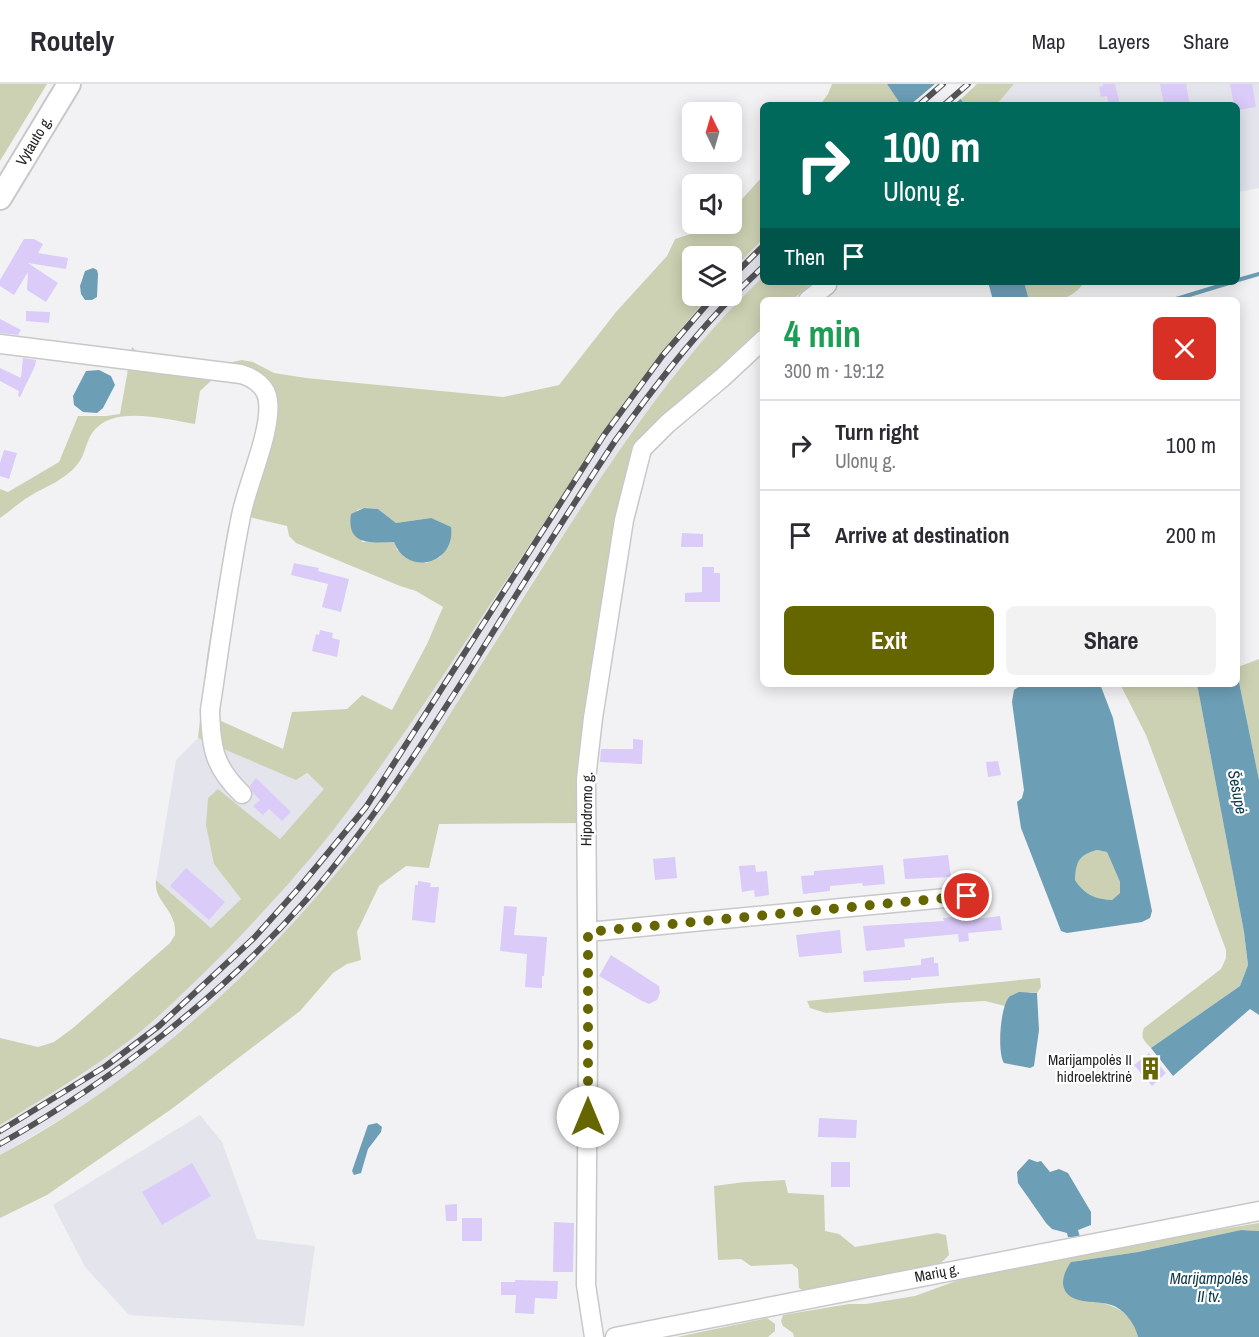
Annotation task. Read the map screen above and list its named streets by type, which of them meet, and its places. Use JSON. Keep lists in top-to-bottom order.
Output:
{
  "streets": {
    "main road": ["Vytauto g."],
    "street": ["Hipodromo g.", "Marių g."]
  },
  "water": ["Šešupė", "Marijampolės II tv."],
  "places": {
    "building": ["Marijampolės II hidroelektrinė"]
  },
  "north": "top",
  "page": {
    "header": "Routely",
    "nav": ["Map", "Layers", "Share"],
    "turn": ["100 m", "Ulonų g."],
    "then": "Then",
    "heading": ["4 min", "300 m · 19:12"],
    "list": [
      {
        "name": "Turn right",
        "note": "Ulonų g.",
        "value": "100 m"
      },
      {
        "name": "Arrive at destination",
        "value": "200 m"
      }
    ],
    "buttons": ["Exit", "Share"]
  }
}
